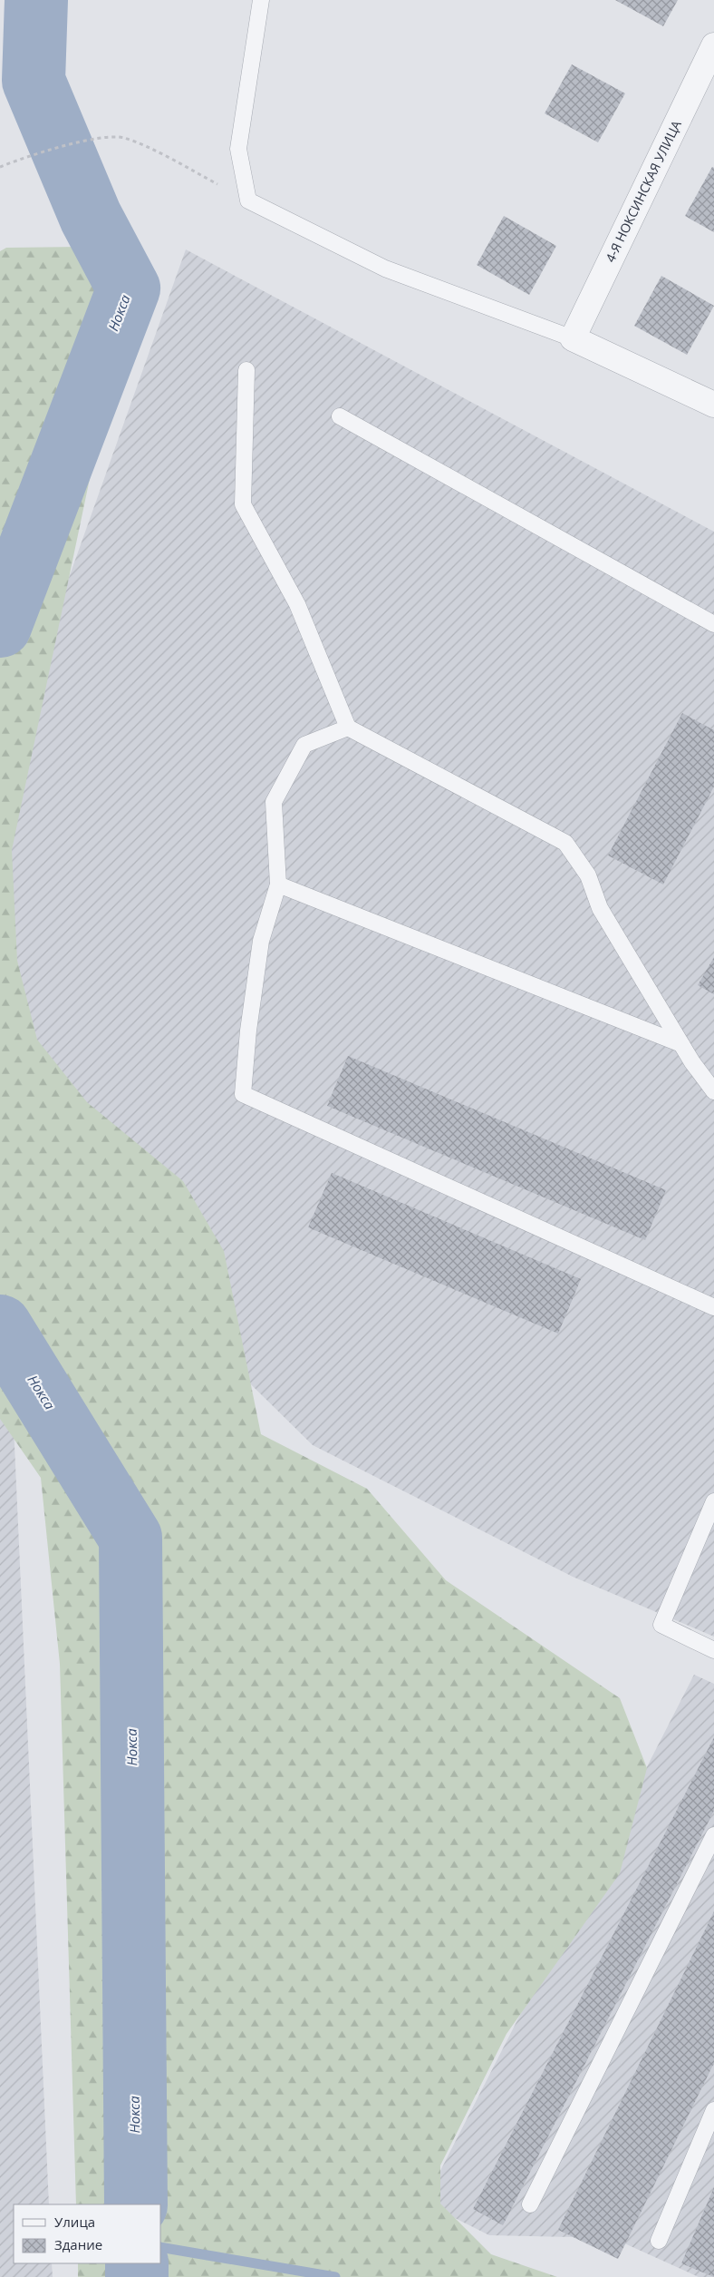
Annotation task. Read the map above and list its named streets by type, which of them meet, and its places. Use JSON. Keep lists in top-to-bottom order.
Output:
{
  "streets": {
    "street": ["4-Я НОКСИНСКАЯ УЛИЦА"]
  },
  "water": ["Нокса"],
  "legend": ["Улица", "Здание"]
}
